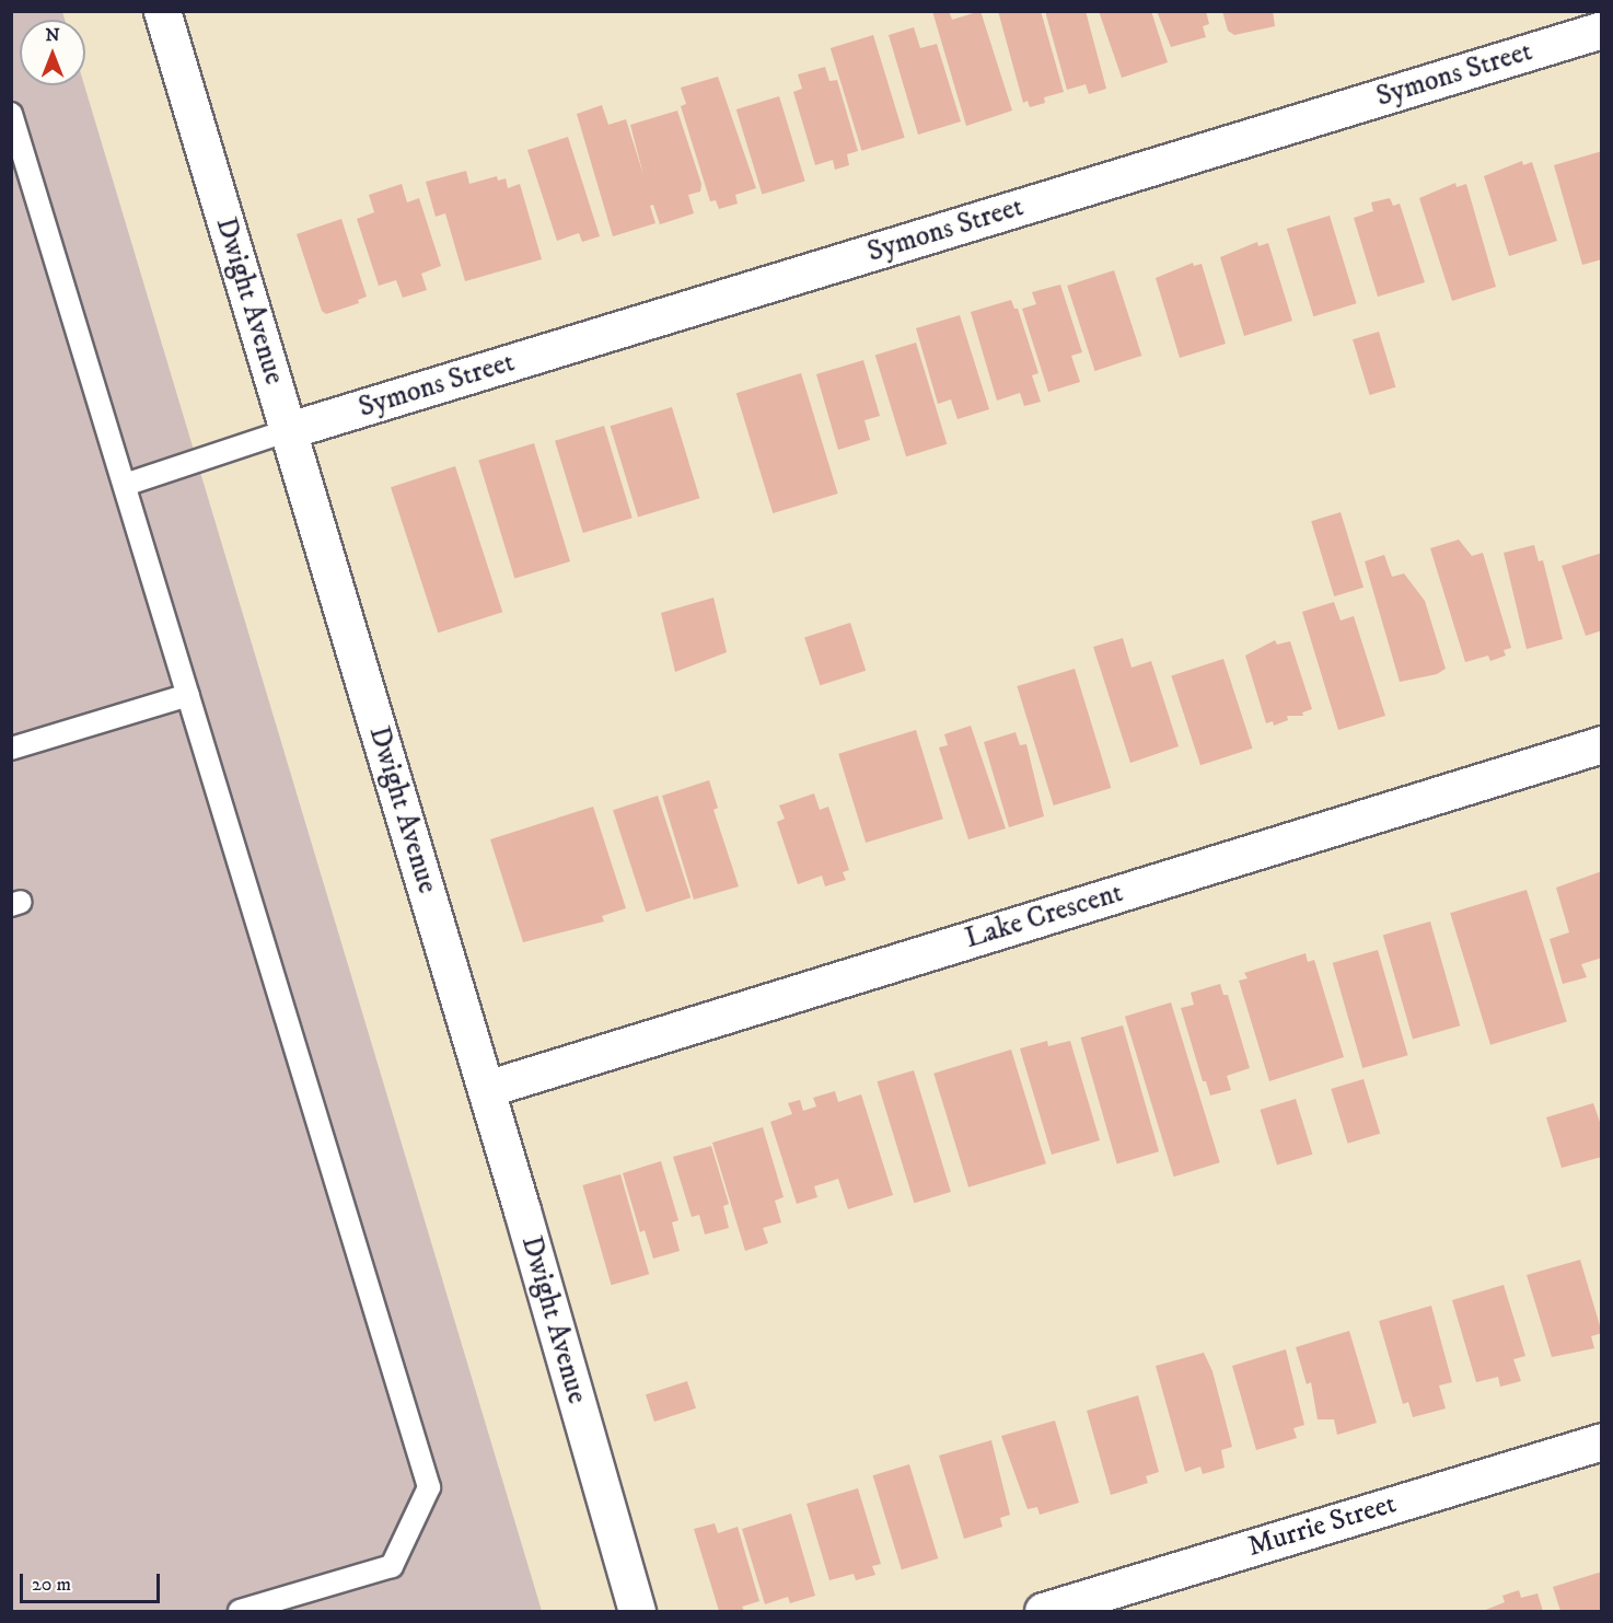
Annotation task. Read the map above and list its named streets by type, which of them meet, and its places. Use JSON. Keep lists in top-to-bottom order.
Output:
{
  "streets": {
    "street": [
      "Symons Street",
      "Dwight Avenue",
      "Lake Crescent",
      "Murrie Street"
    ]
  },
  "crossings": [
    ["Symons Street", "Dwight Avenue"],
    ["Dwight Avenue", "Lake Crescent"]
  ],
  "scale_bar": "20 m",
  "north": "top"
}
